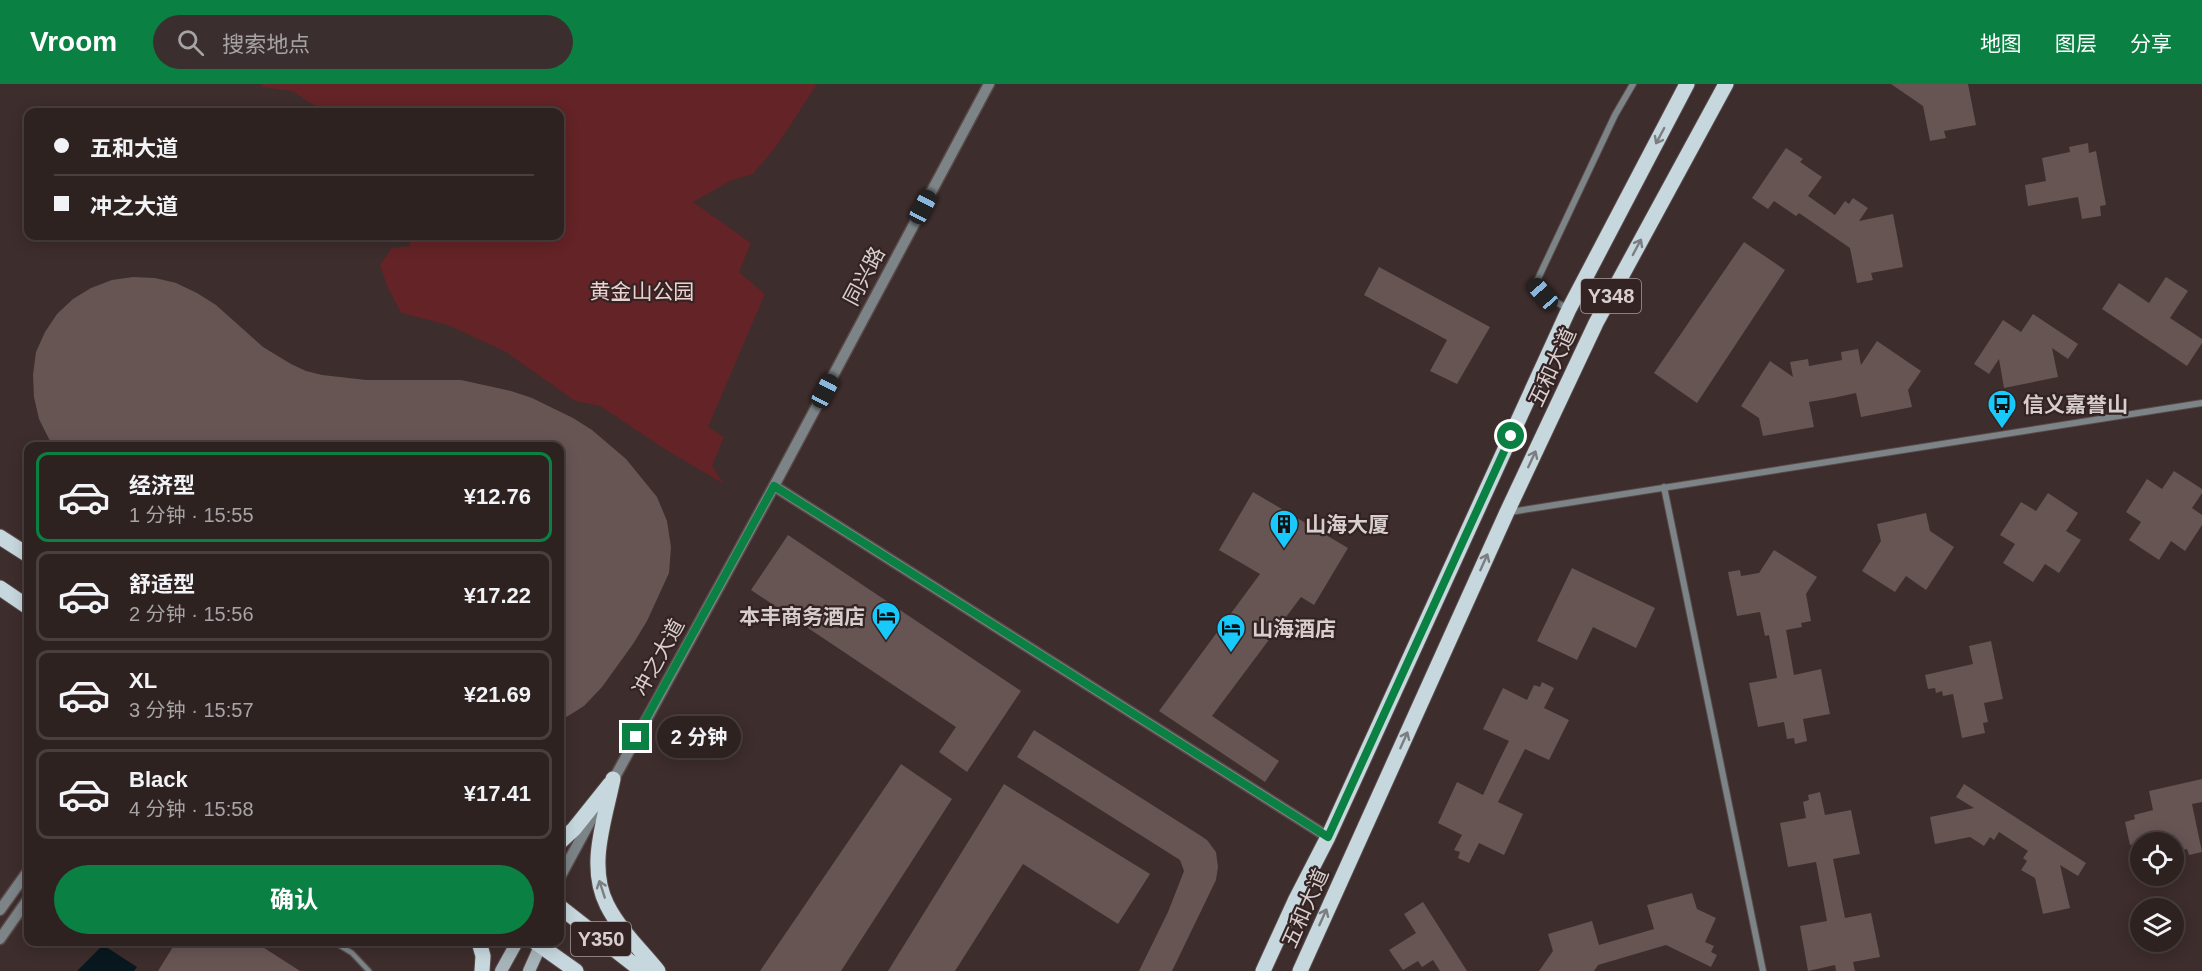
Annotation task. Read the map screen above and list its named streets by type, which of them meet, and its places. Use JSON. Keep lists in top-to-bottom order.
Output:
{
  "streets": {
    "main road": ["Y348", "五和大道", "Y350"],
    "street": ["同兴路", "冲之大道"]
  },
  "crossings": [
    ["同兴路", "冲之大道"]
  ],
  "parks": ["黄金山公园"],
  "places": {
    "bus stop": ["信义嘉誉山"],
    "building": ["山海大厦"],
    "hotel": ["本丰商务酒店", "山海酒店"]
  },
  "page": {
    "header": "Vroom",
    "search": "搜索地点",
    "nav": ["地图", "图层", "分享"],
    "banner": ["五和大道", "冲之大道"],
    "list": [
      {
        "name": "经济型",
        "note": "1 分钟 · 15:55",
        "value": "¥12.76"
      },
      {
        "name": "舒适型",
        "note": "2 分钟 · 15:56",
        "value": "¥17.22"
      },
      {
        "name": "XL",
        "note": "3 分钟 · 15:57",
        "value": "¥21.69"
      },
      {
        "name": "Black",
        "note": "4 分钟 · 15:58",
        "value": "¥17.41"
      }
    ],
    "bubble": "2 分钟",
    "buttons": "确认"
  }
}
